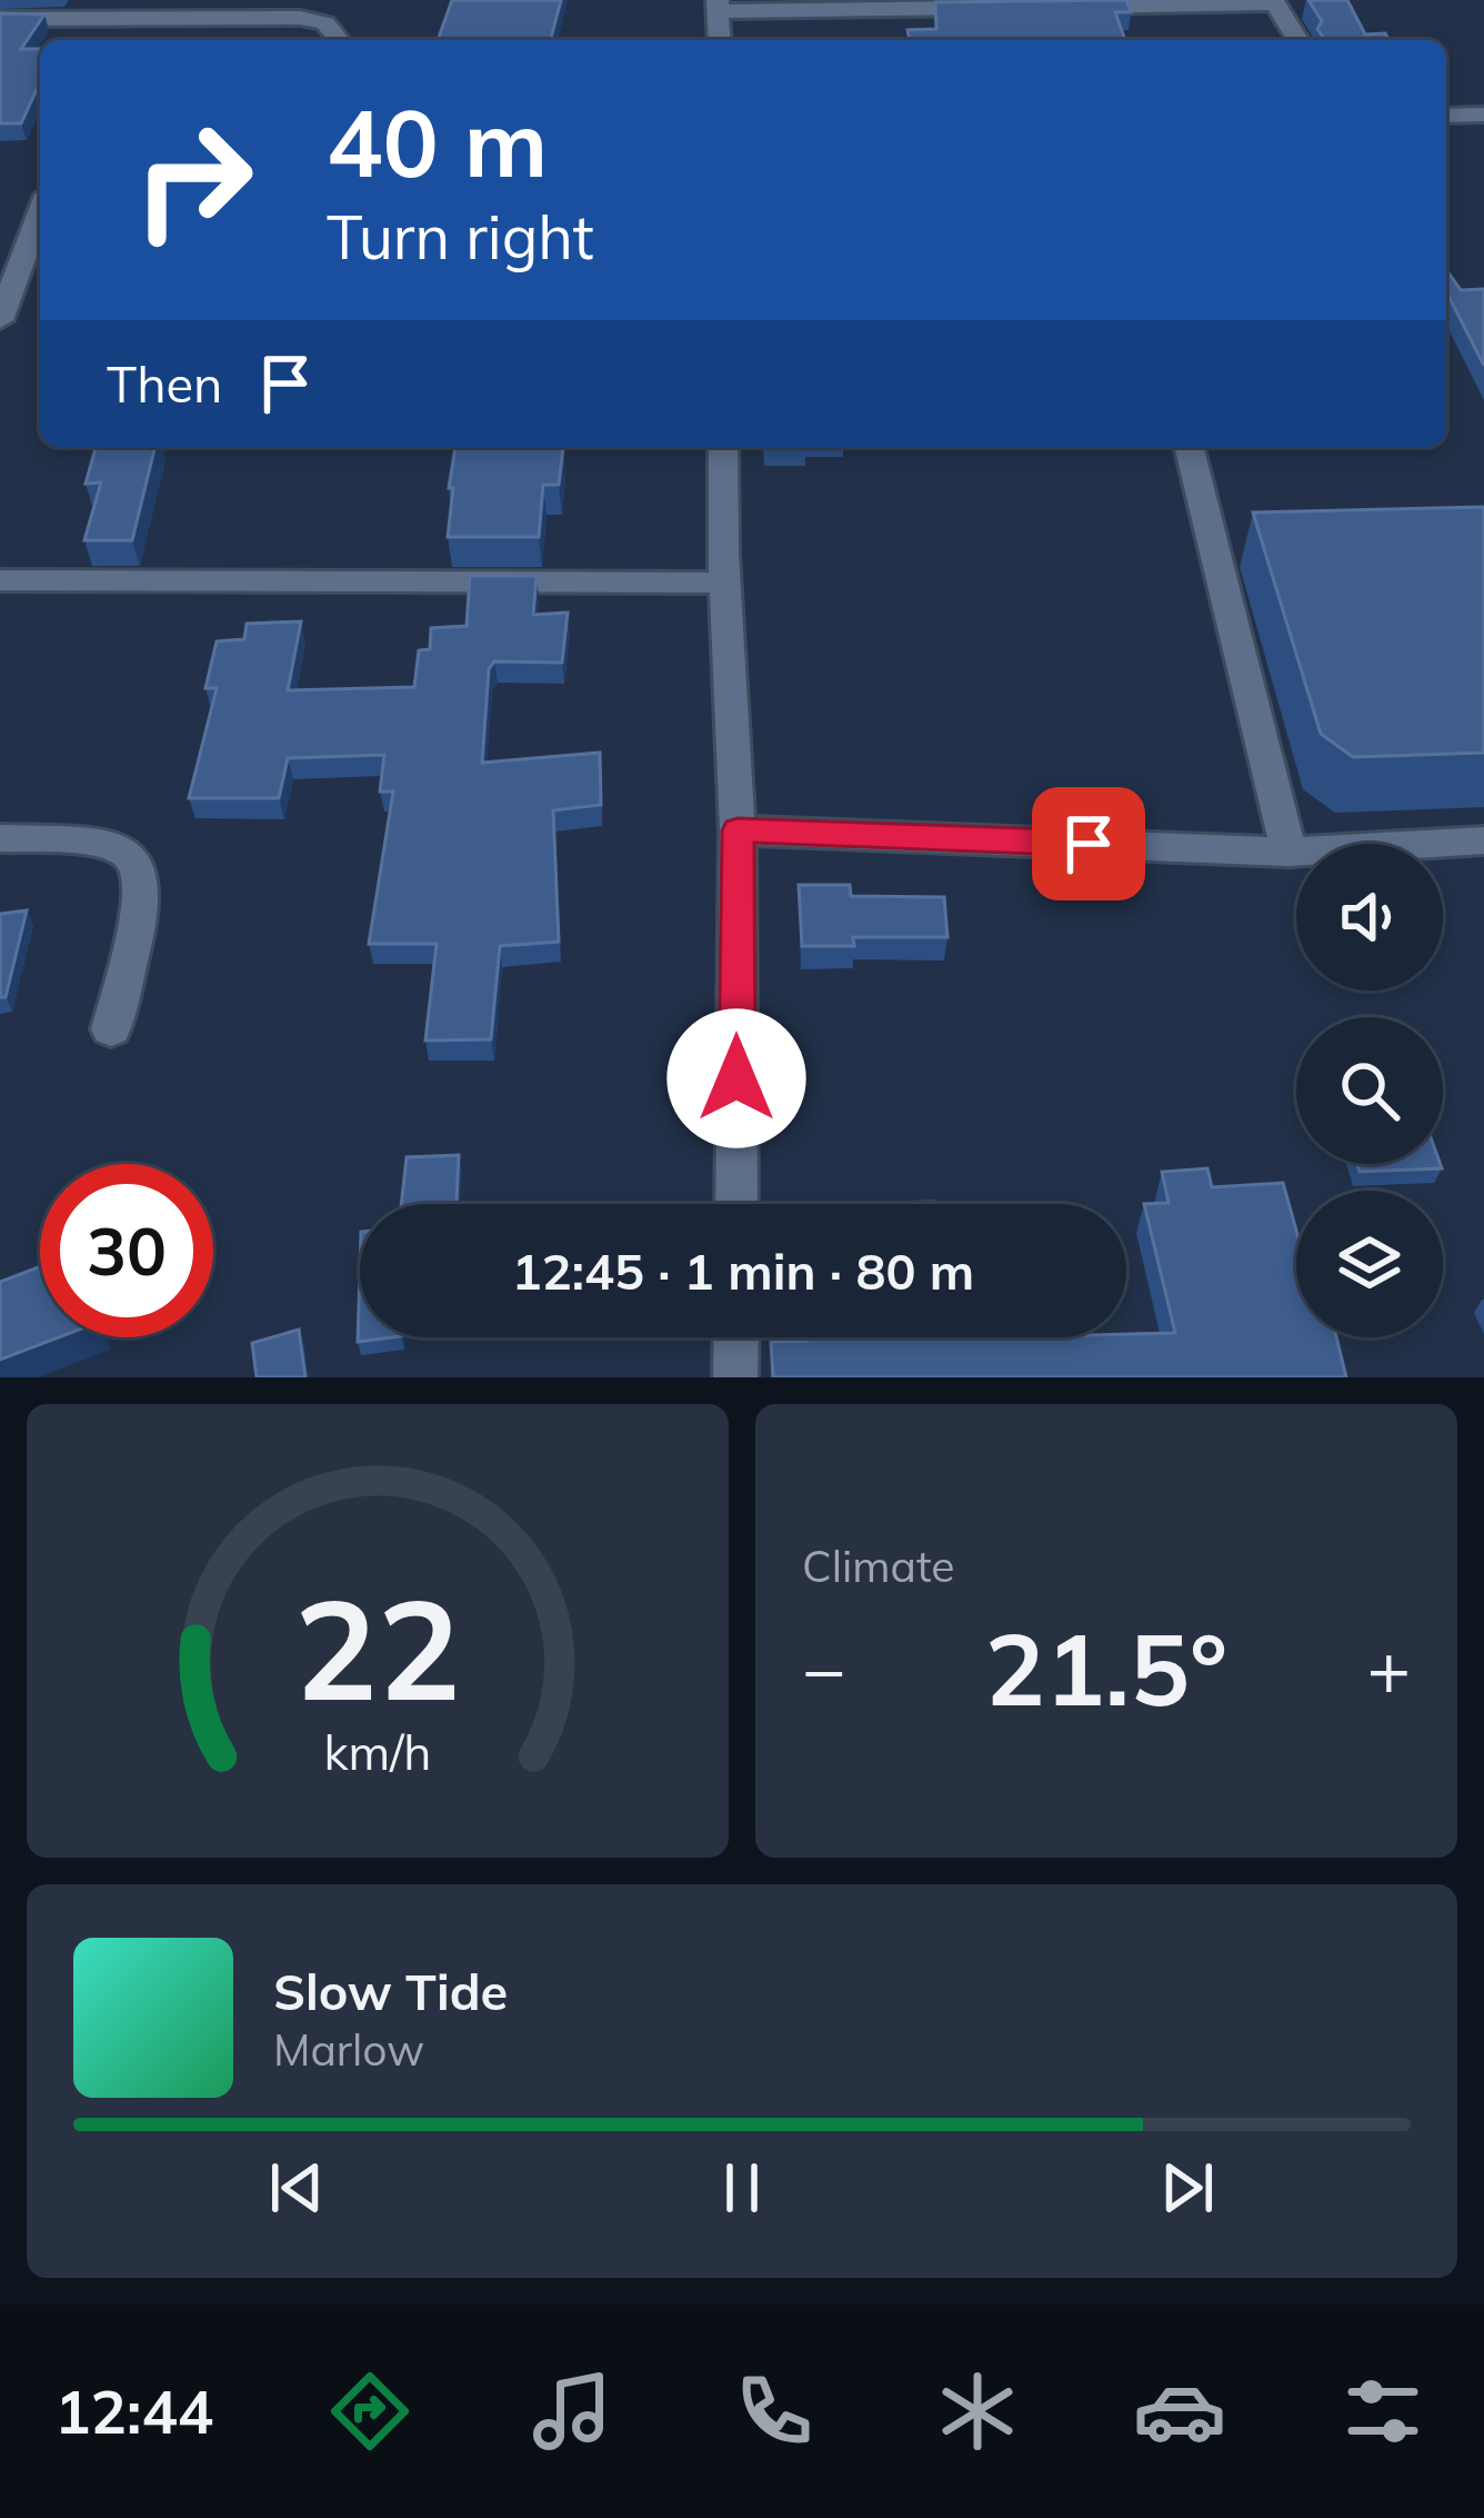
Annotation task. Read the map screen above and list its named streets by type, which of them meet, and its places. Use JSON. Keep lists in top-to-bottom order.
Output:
{
  "page": {
    "turn": ["40 m", "Turn right"],
    "then": "Then",
    "limit": "30",
    "trip": "12:45 · 1 min · 80 m",
    "tile": "Climate",
    "heat": ["−", "21.5°", "+"],
    "song": ["Slow Tide", "Marlow"],
    "tabs": "12:44",
    "gauge": ["22", "km/h"]
  }
}
